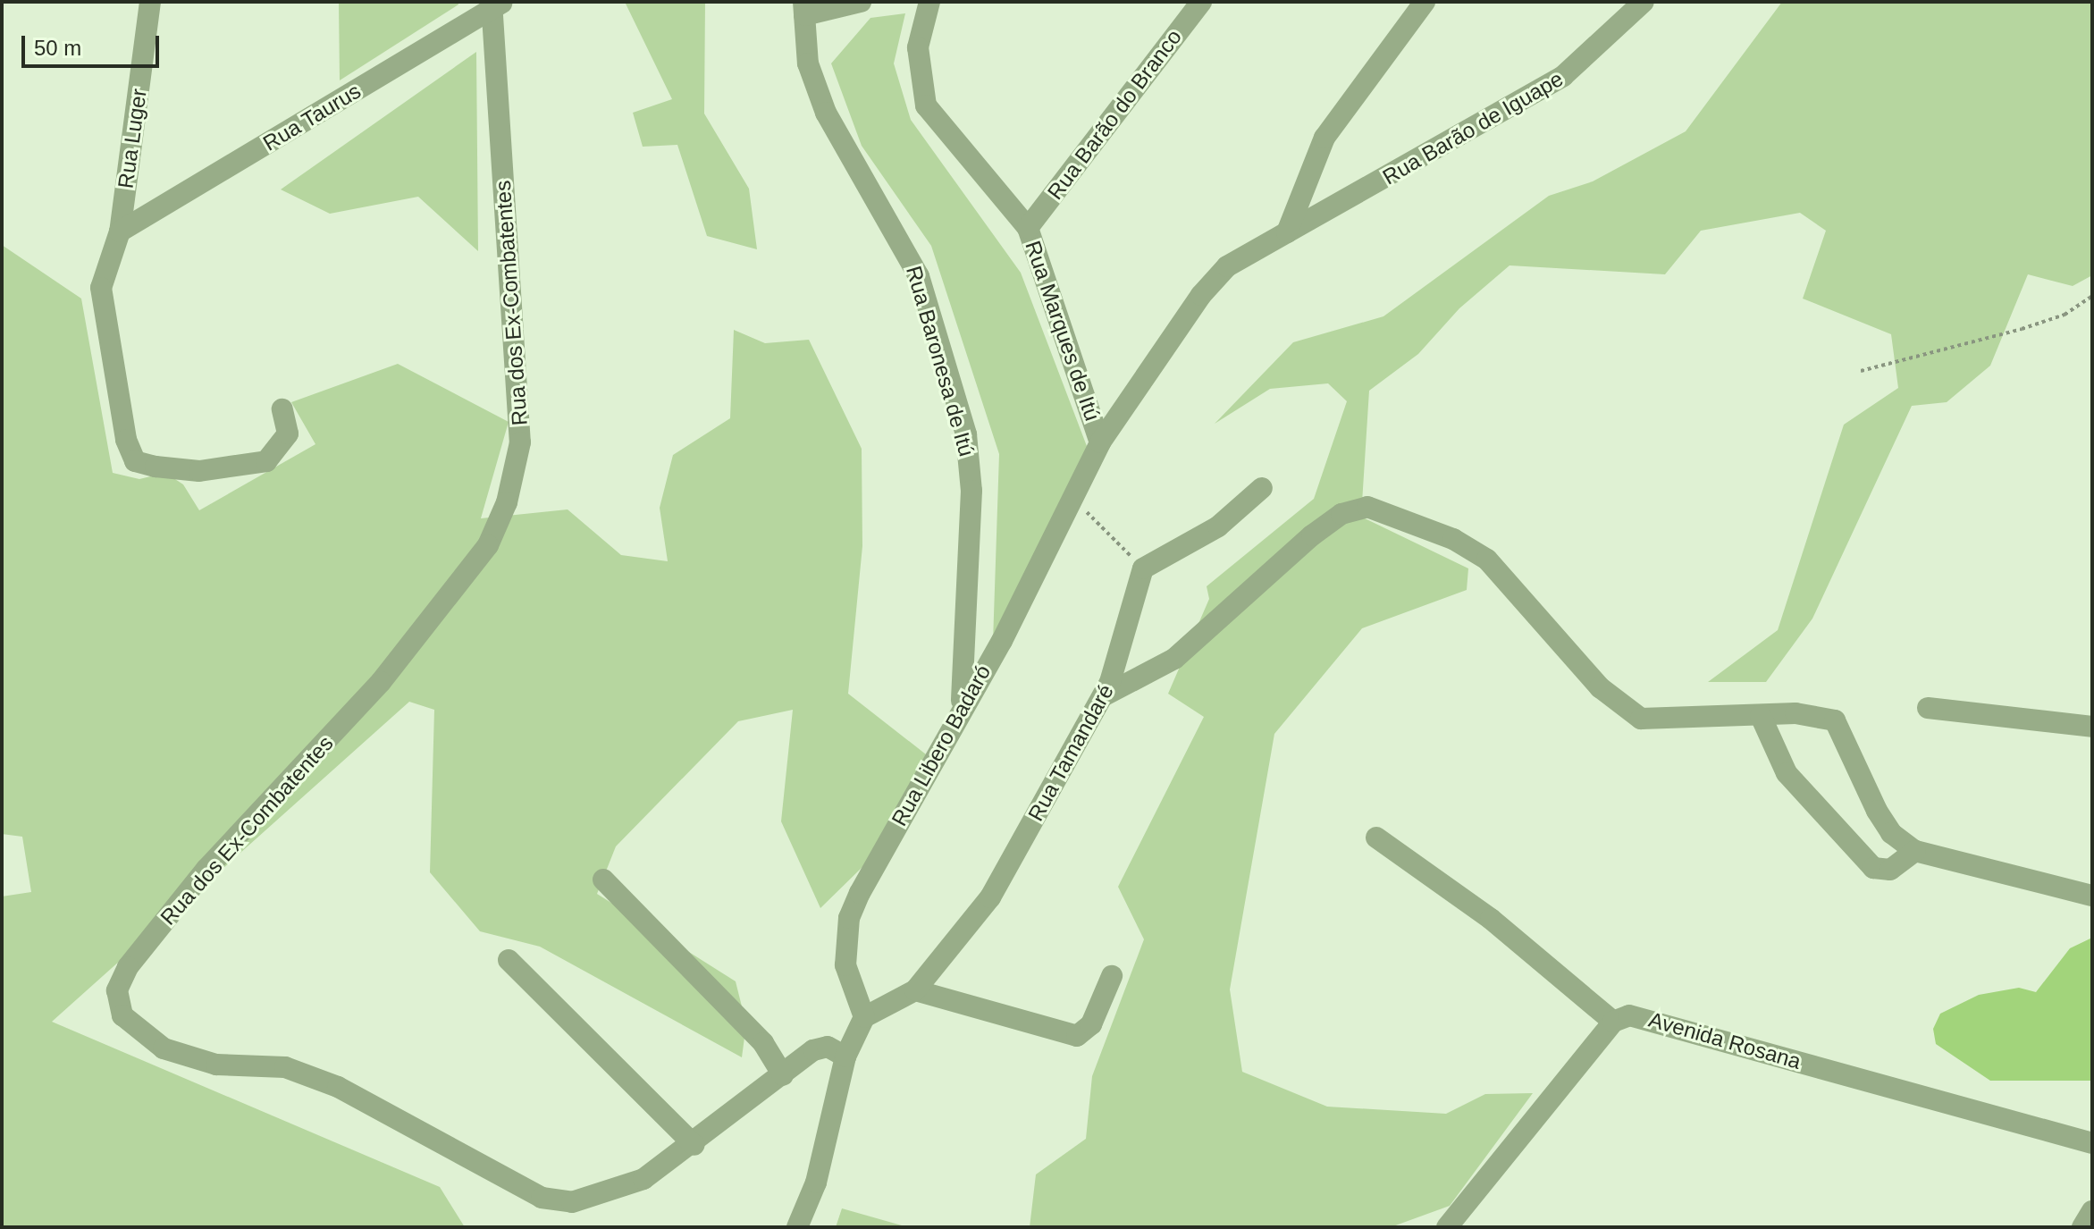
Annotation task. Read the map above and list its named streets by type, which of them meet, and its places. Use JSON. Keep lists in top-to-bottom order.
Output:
{
  "streets": {
    "street": [
      "Rua Barão do Branco",
      "Rua Taurus",
      "Rua Barão de Iguape",
      "Rua Luger",
      "Rua dos Ex-Combatentes",
      "Rua Marques de Itú",
      "Rua Baronesa de Itú",
      "Rua Libero Badaró",
      "Rua Tamandaré",
      "Avenida Rosana"
    ]
  },
  "crossings": [
    ["Rua Barão do Branco", "Rua Marques de Itú"],
    ["Rua Taurus", "Rua Luger"],
    ["Rua Taurus", "Rua dos Ex-Combatentes"],
    ["Rua Barão de Iguape", "Rua Marques de Itú"],
    ["Rua Barão de Iguape", "Rua Libero Badaró"],
    ["Rua Marques de Itú", "Rua Libero Badaró"],
    ["Rua Baronesa de Itú", "Rua Libero Badaró"],
    ["Rua Libero Badaró", "Rua Tamandaré"]
  ],
  "scale_bar": "50 m"
}
